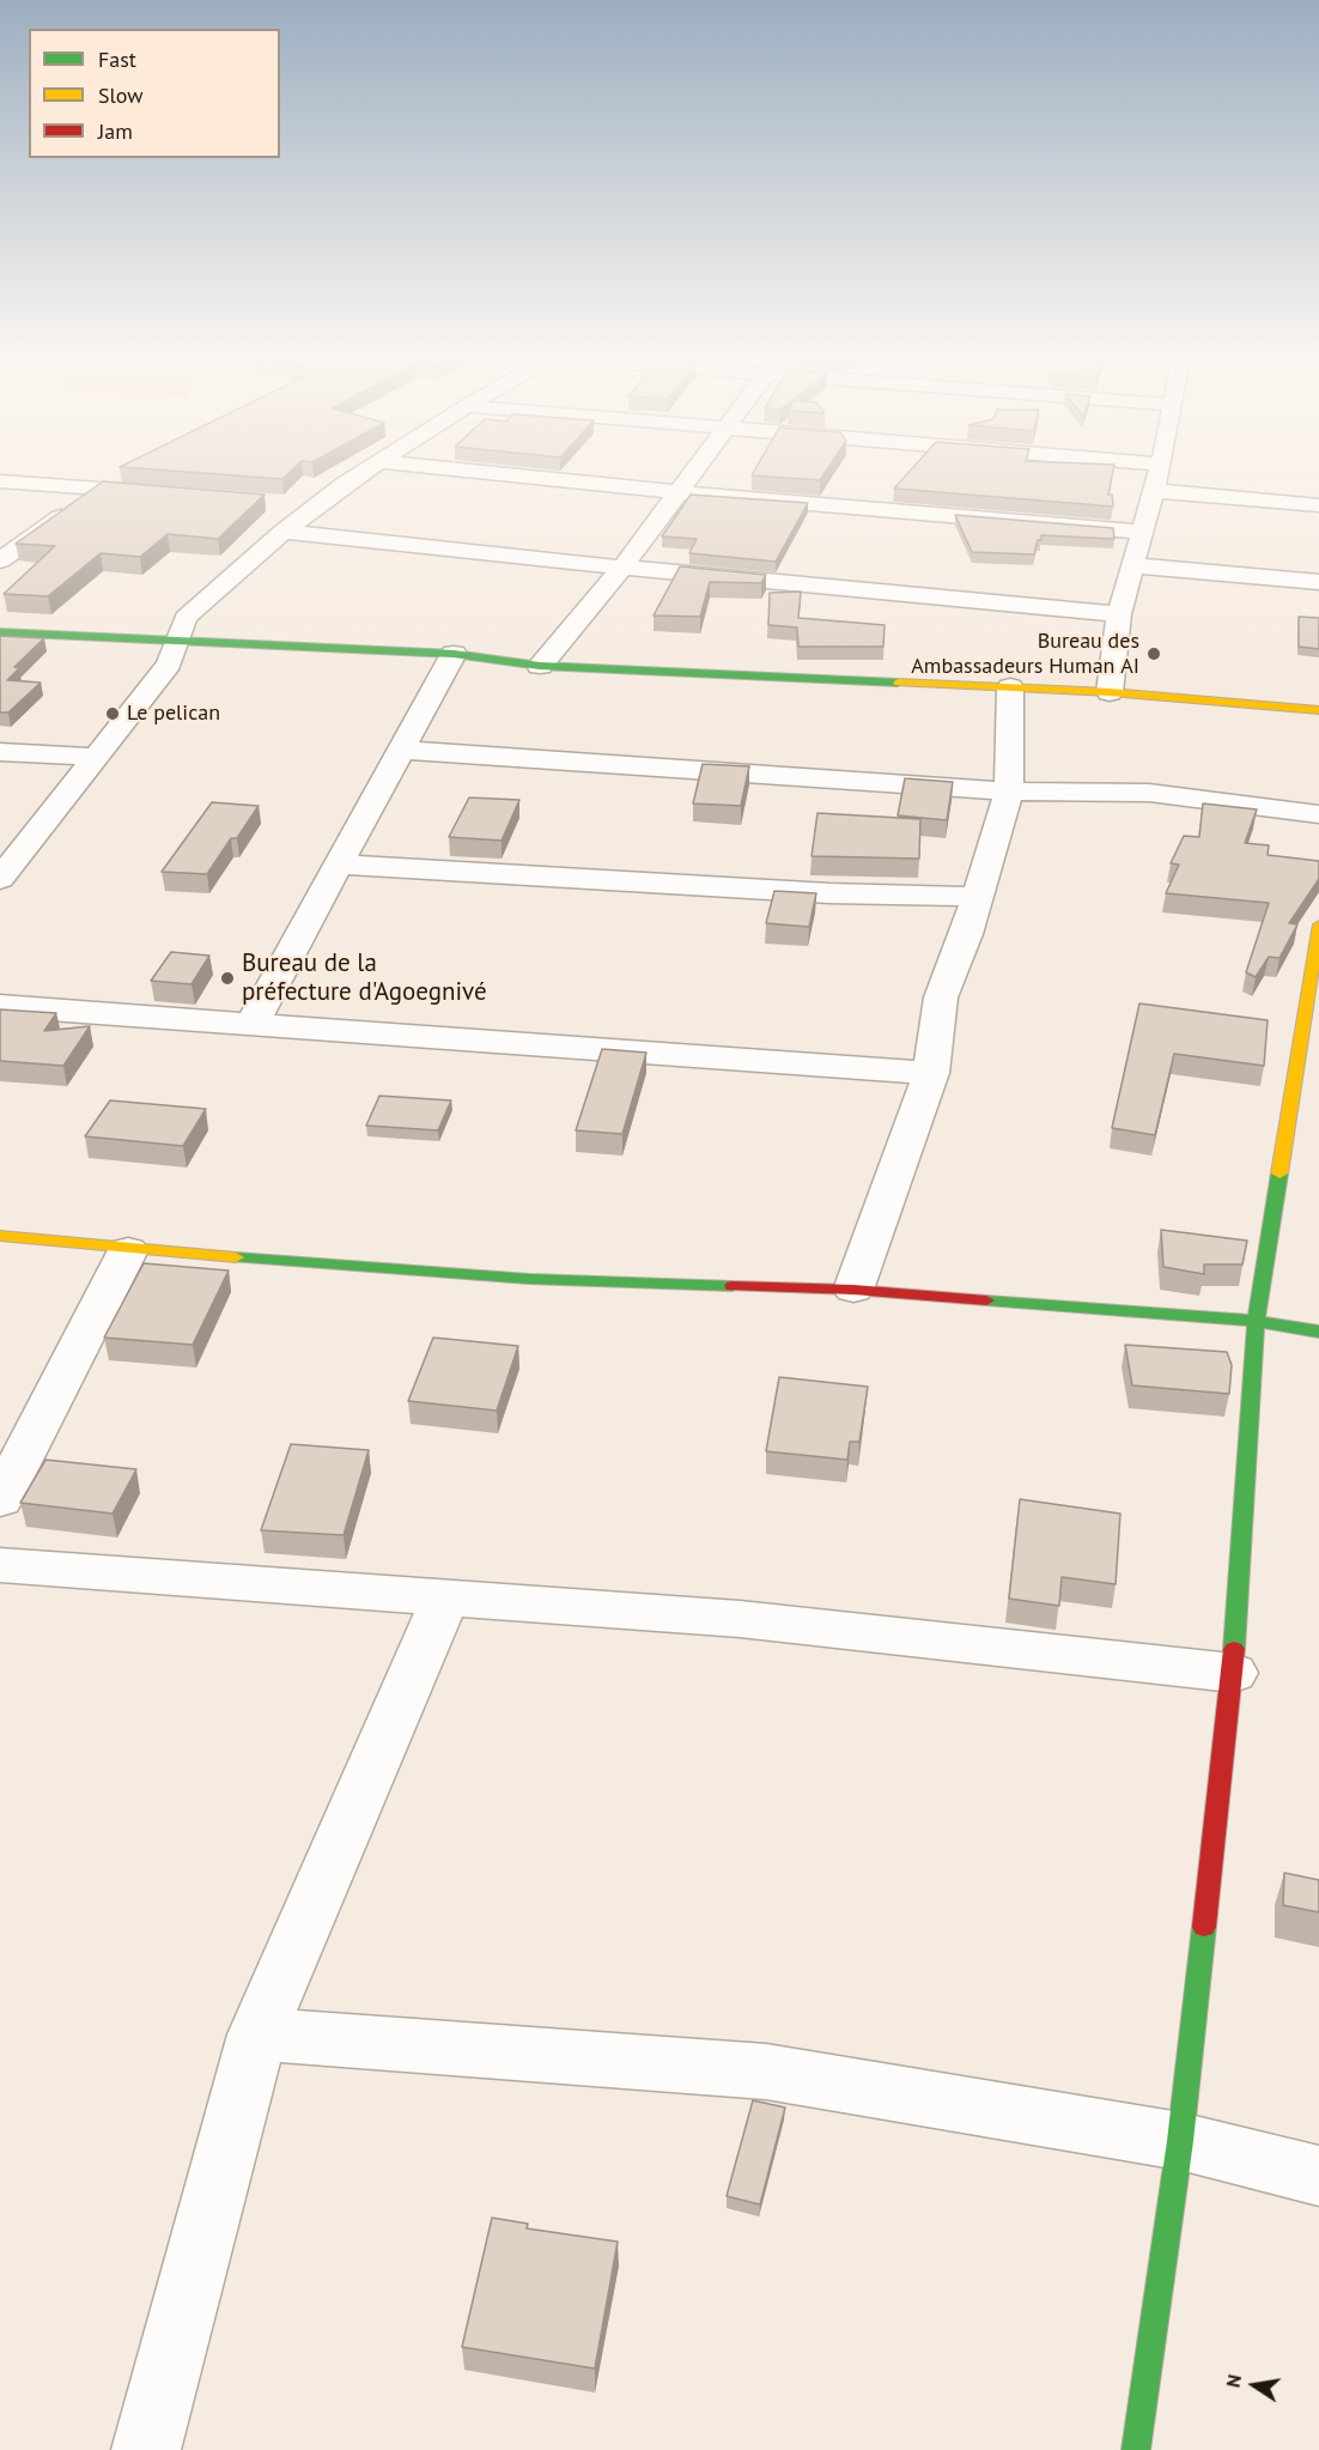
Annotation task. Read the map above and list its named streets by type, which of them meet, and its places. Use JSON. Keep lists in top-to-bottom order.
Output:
{
  "places": ["Bureau des Ambassadeurs Human AI", "Le pelican", "Bureau de la préfecture d'Agoegnivé"],
  "legend": ["Fast", "Slow", "Jam"],
  "north": "left"
}
